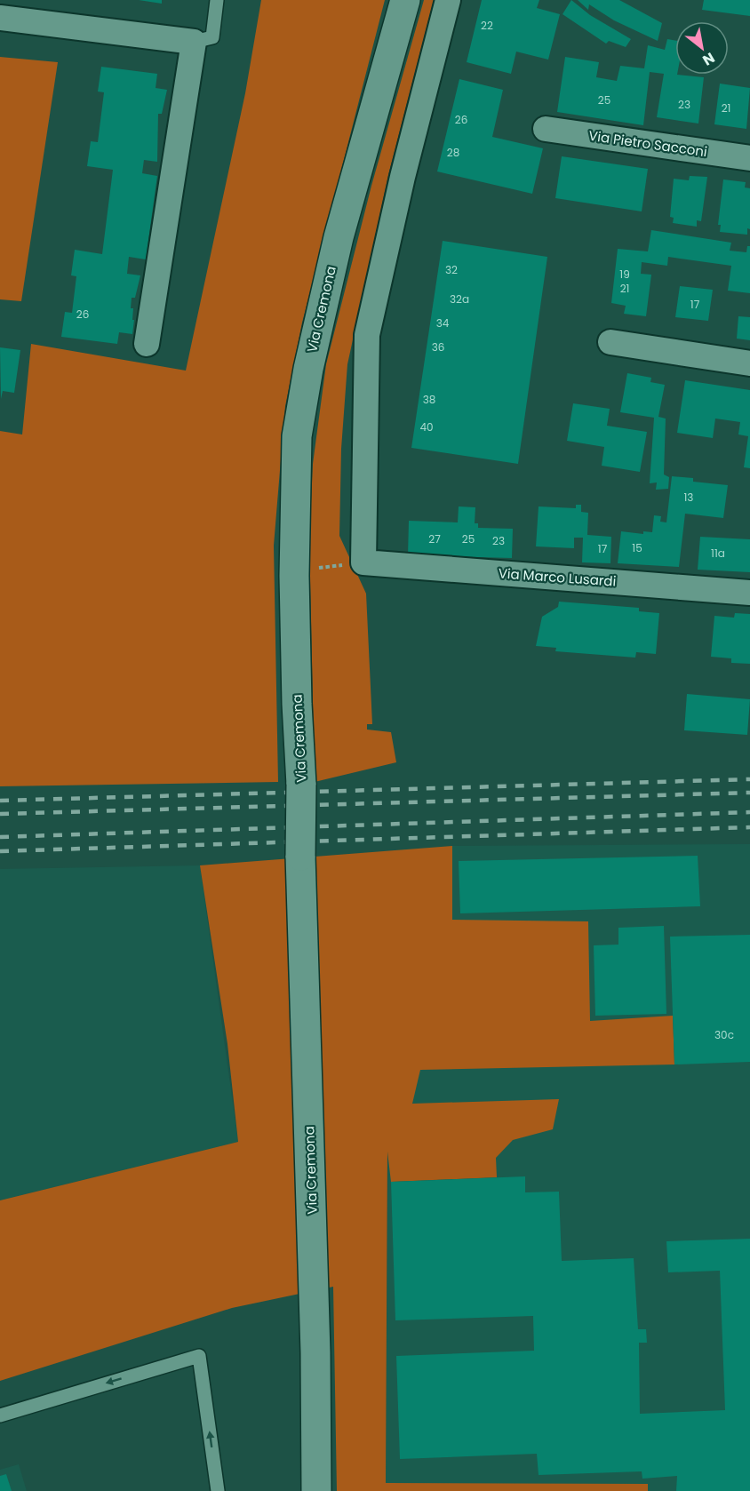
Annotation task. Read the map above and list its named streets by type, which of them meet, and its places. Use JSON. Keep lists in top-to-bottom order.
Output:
{
  "streets": {
    "main road": ["Via Cremona"],
    "street": ["Via Pietro Sacconi", "Via Marco Lusardi"]
  },
  "house_numbers": [
    "22",
    "25",
    "23",
    "21",
    "26",
    "28",
    "32",
    "19",
    "21",
    "32a",
    "17",
    "26",
    "34",
    "36",
    "38",
    "40",
    "13",
    "27",
    "25",
    "23",
    "15",
    "17",
    "11a",
    "30c"
  ],
  "north": "bottom right"
}
